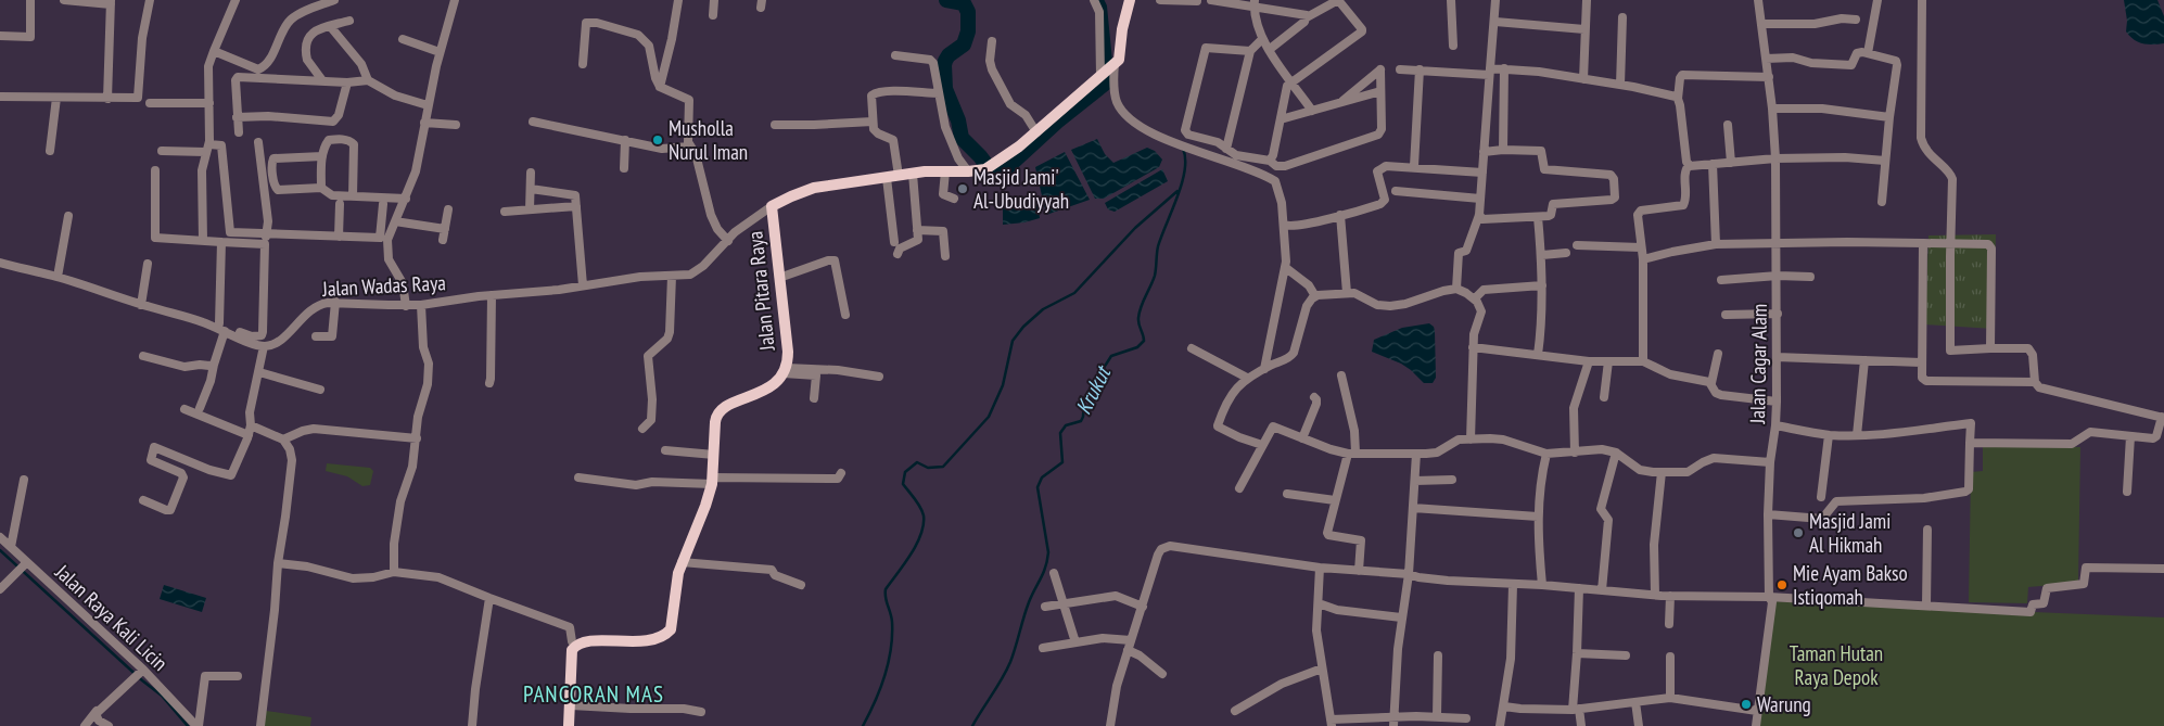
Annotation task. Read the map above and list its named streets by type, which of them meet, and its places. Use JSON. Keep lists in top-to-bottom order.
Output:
{
  "streets": {
    "main road": ["Jalan Pitara Raya"],
    "street": ["Jalan Wadas Raya", "Jalan Cagar Alam", "Jalan Raya Kali Licin"]
  },
  "crossings": [
    ["Jalan Wadas Raya", "Jalan Pitara Raya"]
  ],
  "districts": ["PANCORAN MAS"],
  "water": ["Krukut"],
  "parks": ["Taman Hutan Raya Depok"],
  "places": [
    "Musholla Nurul Iman",
    "Masjid Jami' Al-Ubudiyyah",
    "Masjid Jami Al Hikmah",
    "Mie Ayam Bakso Istiqomah",
    "Warung"
  ]
}
